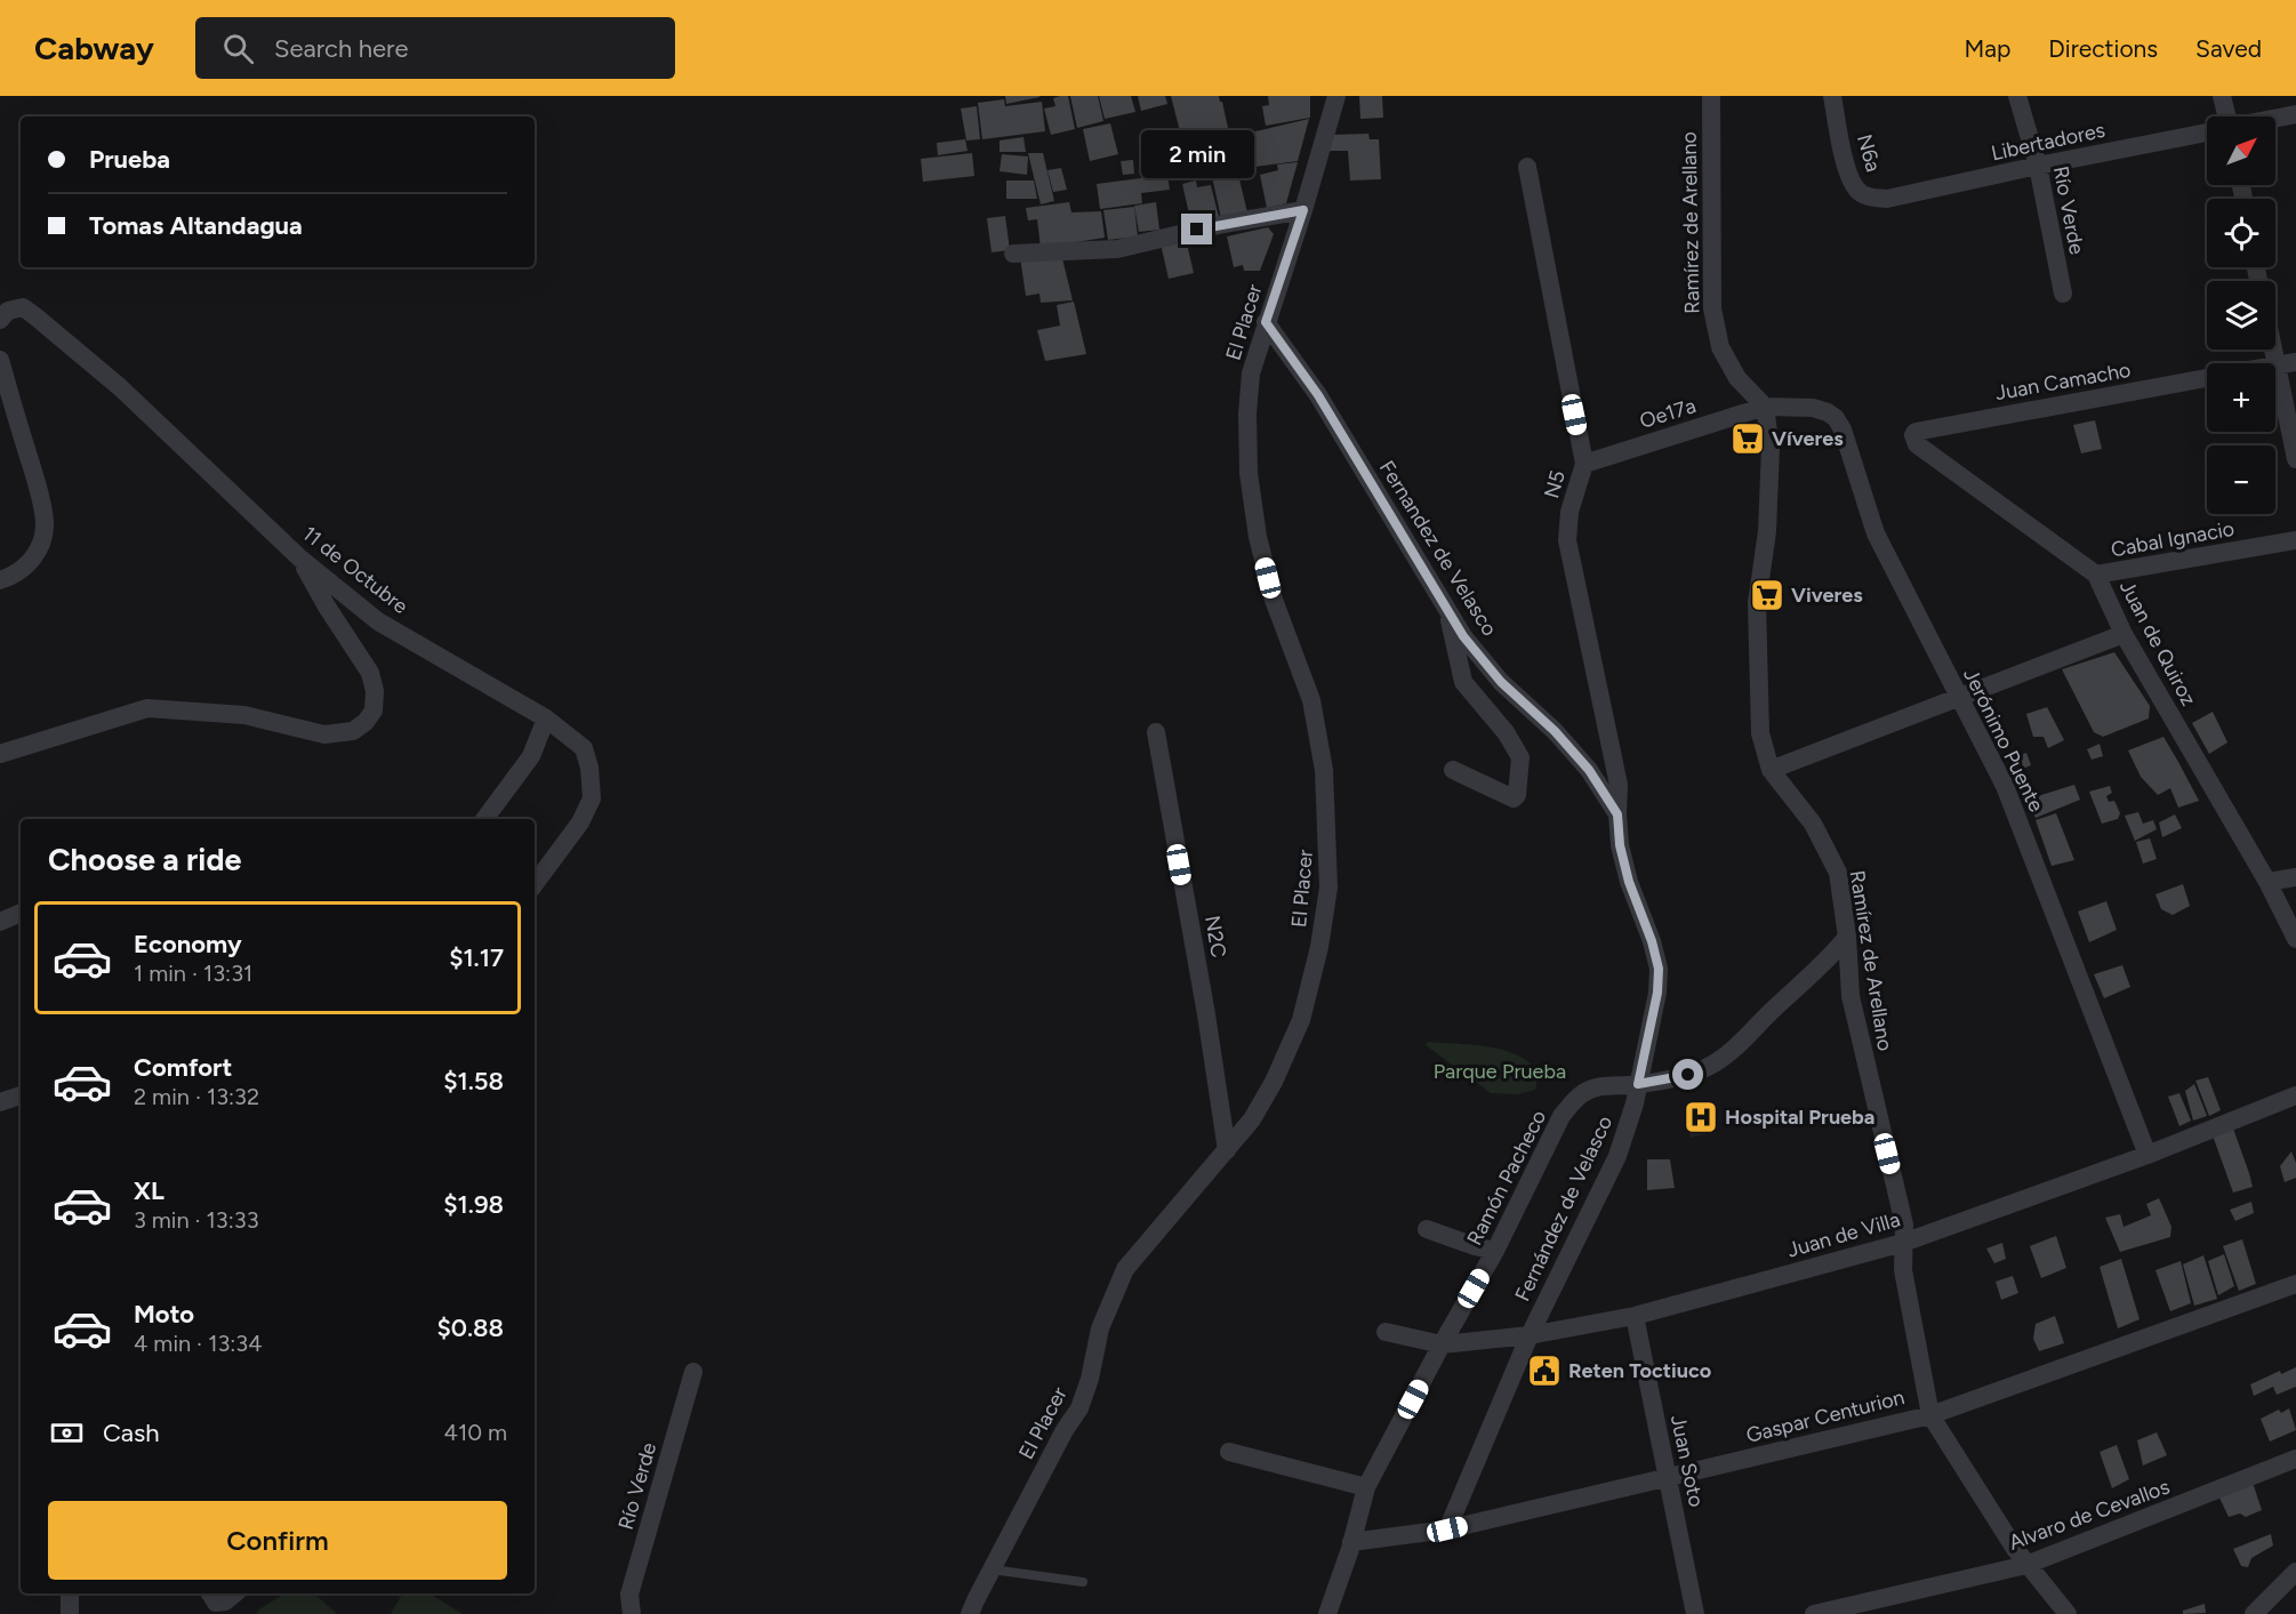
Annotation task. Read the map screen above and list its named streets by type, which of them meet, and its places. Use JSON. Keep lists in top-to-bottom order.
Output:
{
  "streets": {
    "street": [
      "Libertadores",
      "N6a",
      "Río Verde",
      "Ramírez de Arellano",
      "El Placer",
      "Juan Camacho",
      "Oe17a",
      "N5",
      "Cabal Ignacio",
      "Fernandez de Velasco",
      "11 de Octubre",
      "Juan de Quiroz",
      "Jerónimo Puente",
      "N2C",
      "Ramón Pacheco",
      "Fernández de Velasco",
      "Juan de Villa",
      "Gaspar Centurion",
      "Juan Soto",
      "Alvaro de Cevallos"
    ]
  },
  "crossings": [
    ["Libertadores", "N6a"],
    ["Libertadores", "Río Verde"],
    ["Ramírez de Arellano", "Oe17a"],
    ["Ramírez de Arellano", "Jerónimo Puente"],
    ["Ramírez de Arellano", "Ramón Pacheco"],
    ["Ramírez de Arellano", "Juan de Villa"],
    ["Ramírez de Arellano", "Gaspar Centurion"],
    ["Ramírez de Arellano", "Alvaro de Cevallos"],
    ["El Placer", "Fernandez de Velasco"],
    ["El Placer", "N2C"],
    ["Juan Camacho", "Juan de Quiroz"],
    ["Oe17a", "N5"],
    ["Oe17a", "Jerónimo Puente"],
    ["N5", "Fernandez de Velasco"],
    ["N5", "Fernández de Velasco"],
    ["Cabal Ignacio", "Juan de Quiroz"],
    ["Fernandez de Velasco", "Fernández de Velasco"],
    ["Jerónimo Puente", "Juan de Villa"],
    ["Ramón Pacheco", "Fernández de Velasco"],
    ["Ramón Pacheco", "Juan de Villa"],
    ["Ramón Pacheco", "Gaspar Centurion"],
    ["Fernández de Velasco", "Juan de Villa"],
    ["Fernández de Velasco", "Gaspar Centurion"],
    ["Juan de Villa", "Juan Soto"],
    ["Gaspar Centurion", "Juan Soto"]
  ],
  "parks": ["Parque Prueba"],
  "places": {
    "supermarket": ["Víveres", "Viveres"],
    "hospital": ["Hospital Prueba"],
    "public building": ["Reten Toctiuco"]
  },
  "north": "top right",
  "page": {
    "header": "Cabway",
    "search": "Search here",
    "nav": ["Map", "Directions", "Saved"],
    "map_buttons": ["+", "−"],
    "banner": ["Prueba", "Tomas Altandagua"],
    "bubble": "2 min",
    "heading": "Choose a ride",
    "list": [
      {
        "name": "Economy",
        "note": "1 min · 13:31",
        "value": "$1.17"
      },
      {
        "name": "Comfort",
        "note": "2 min · 13:32",
        "value": "$1.58"
      },
      {
        "name": "XL",
        "note": "3 min · 13:33",
        "value": "$1.98"
      },
      {
        "name": "Moto",
        "note": "4 min · 13:34",
        "value": "$0.88"
      }
    ],
    "pay": ["Cash", "410 m"],
    "buttons": "Confirm"
  }
}
